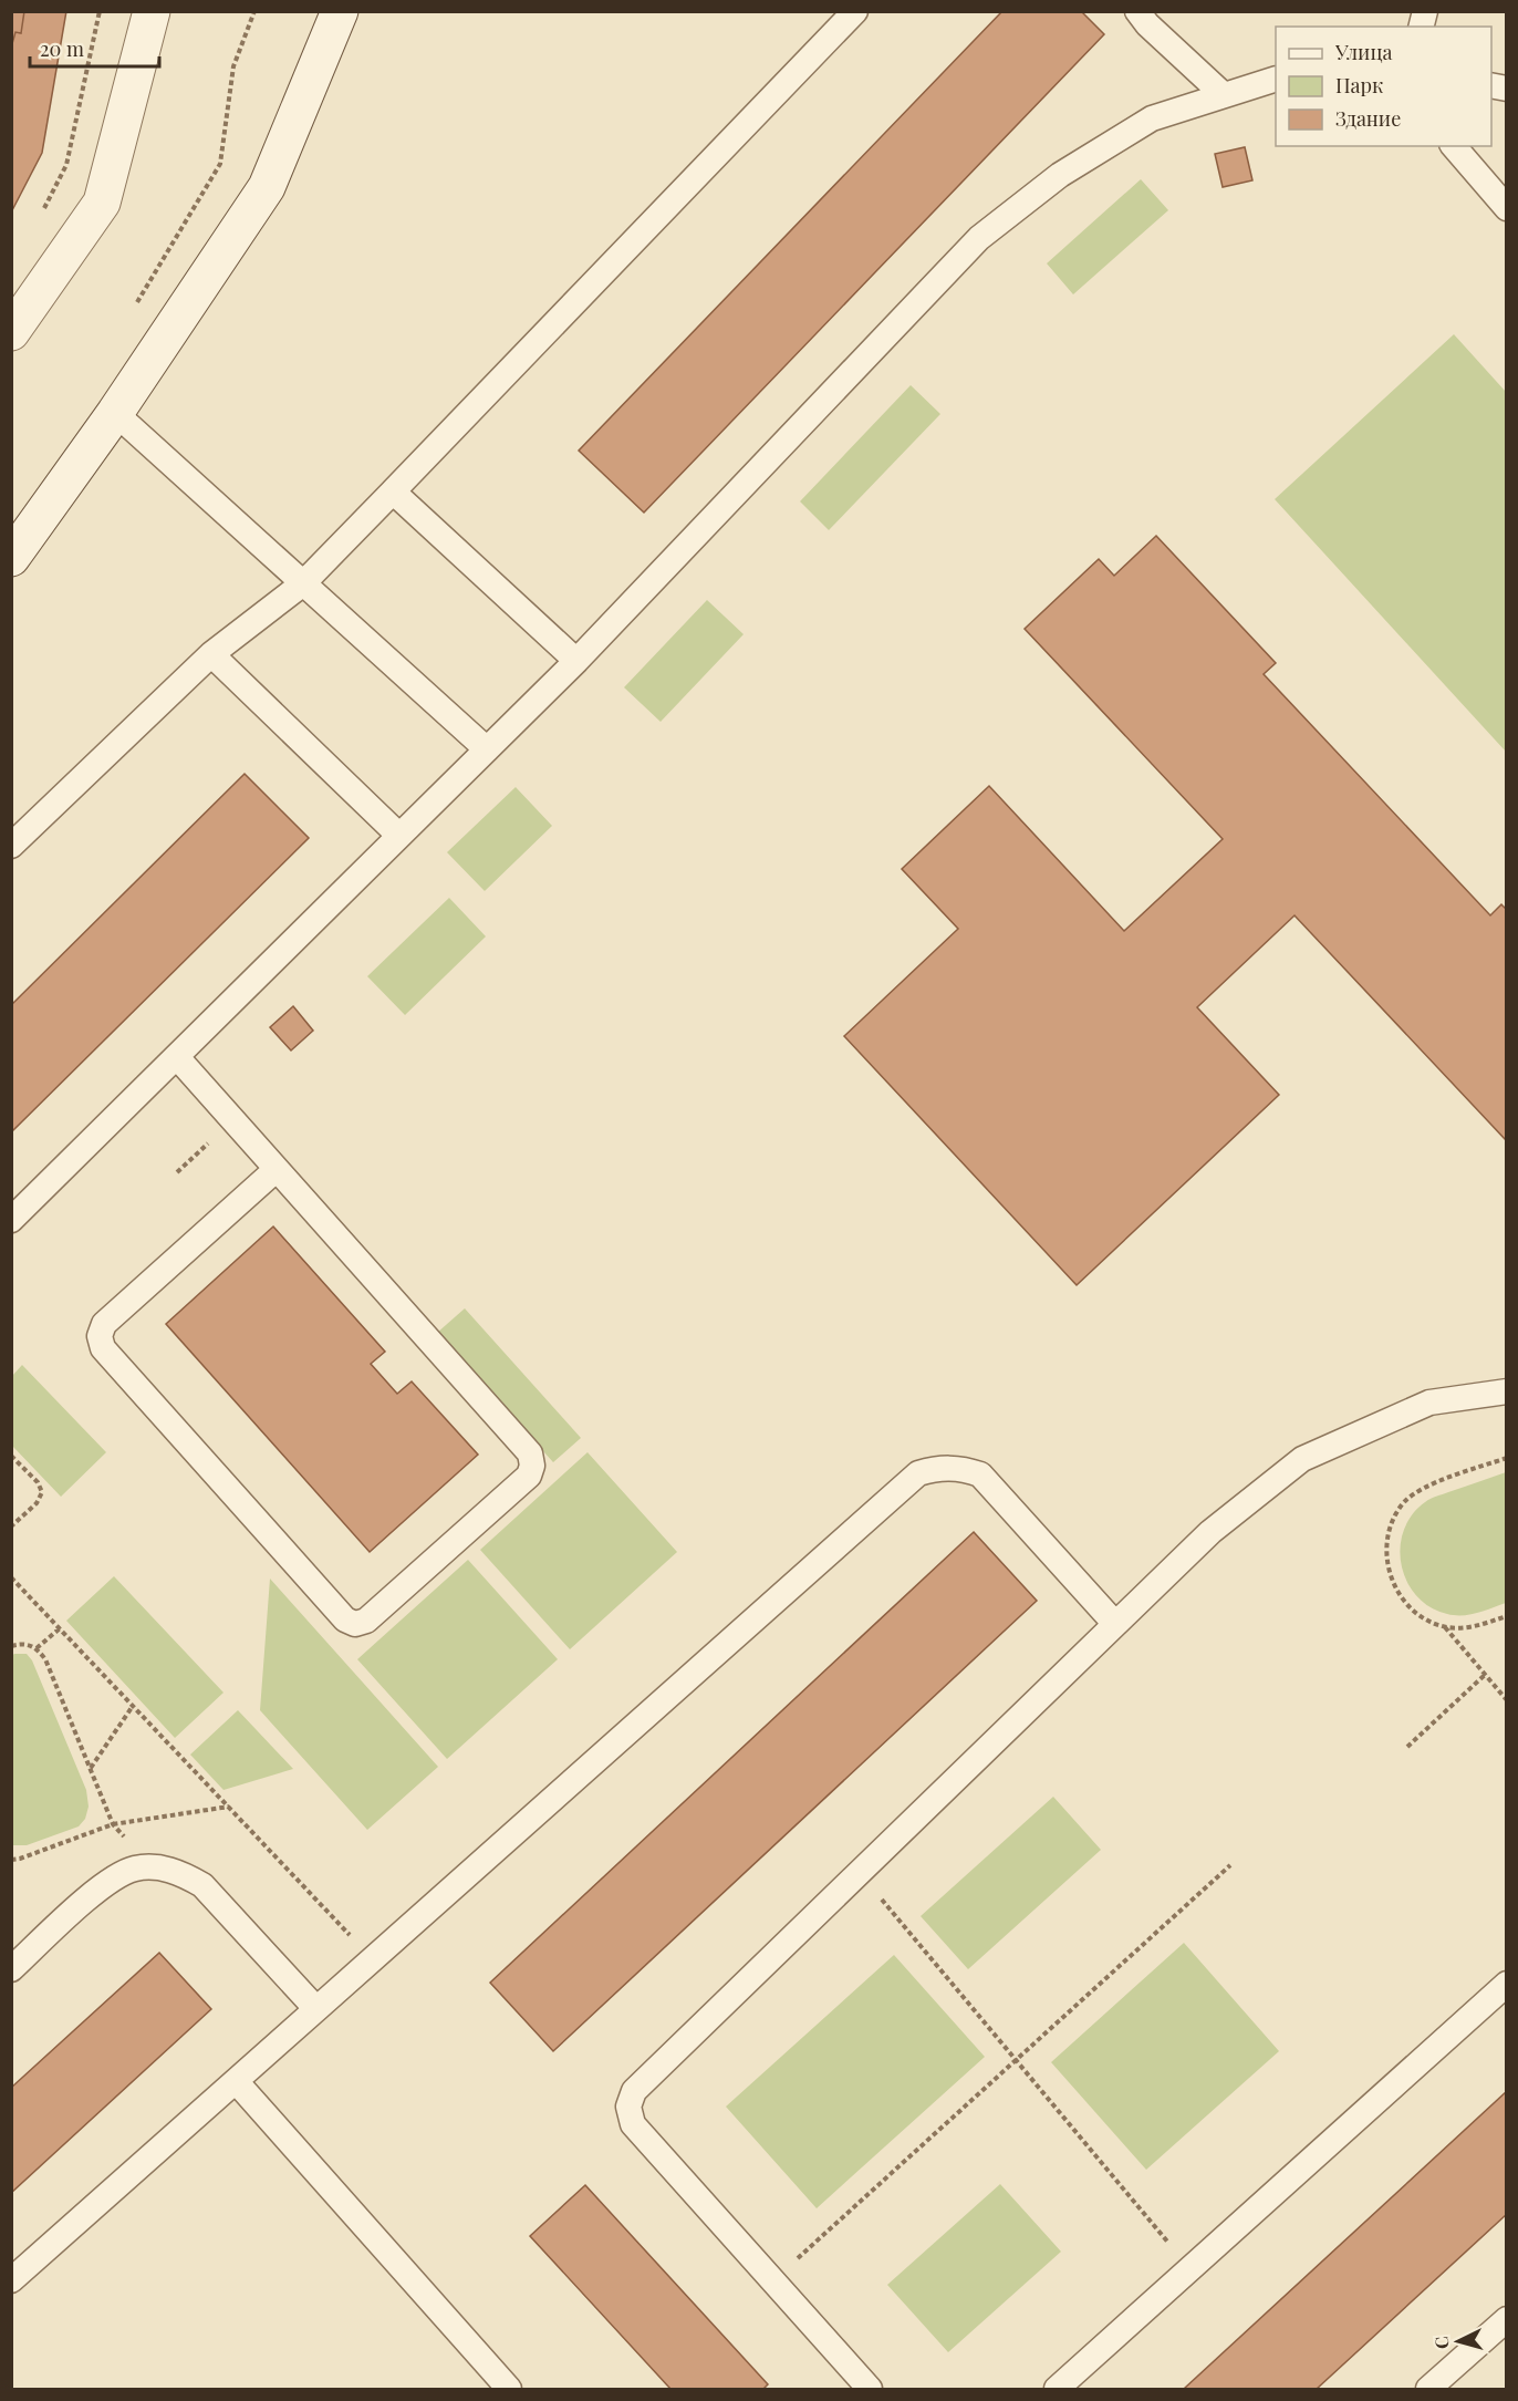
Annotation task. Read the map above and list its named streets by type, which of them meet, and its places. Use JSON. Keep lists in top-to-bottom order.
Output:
{
  "legend": ["Улица", "Парк", "Здание"],
  "scale_bar": "20 m",
  "north": "left"
}
